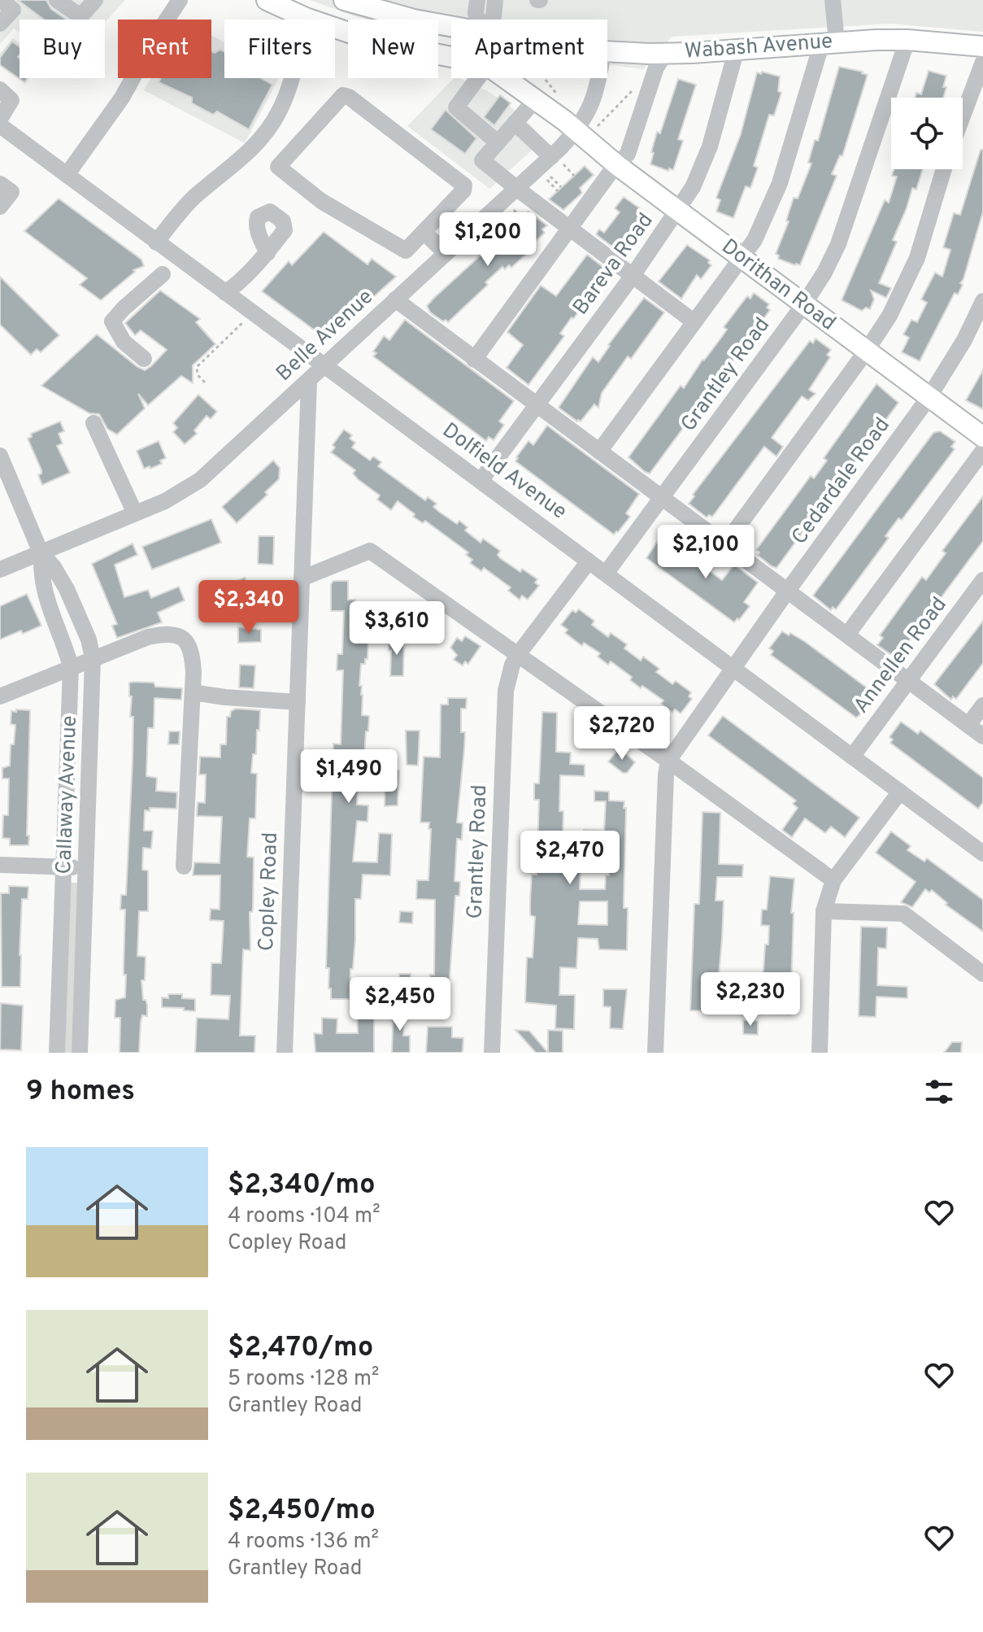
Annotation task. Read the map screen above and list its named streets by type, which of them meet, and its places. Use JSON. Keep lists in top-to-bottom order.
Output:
{
  "streets": {
    "main road": ["Wabash Avenue", "Dorithan Road"],
    "street": [
      "Bareva Road",
      "Belle Avenue",
      "Grantley Road",
      "Dolfield Avenue",
      "Cedardale Road",
      "Annellen Road",
      "Callaway Avenue",
      "Copley Road"
    ]
  },
  "crossings": [
    ["Wabash Avenue", "Bareva Road"],
    ["Wabash Avenue", "Grantley Road"],
    ["Bareva Road", "Dorithan Road"],
    ["Bareva Road", "Dolfield Avenue"],
    ["Dorithan Road", "Belle Avenue"],
    ["Dorithan Road", "Grantley Road"],
    ["Dorithan Road", "Cedardale Road"],
    ["Belle Avenue", "Dolfield Avenue"],
    ["Belle Avenue", "Callaway Avenue"],
    ["Belle Avenue", "Copley Road"],
    ["Grantley Road", "Dolfield Avenue"],
    ["Dolfield Avenue", "Cedardale Road"],
    ["Dolfield Avenue", "Annellen Road"]
  ],
  "page": {
    "chip": [
      "Buy",
      "Rent",
      "Filters",
      "New",
      "Apartment"
    ],
    "price": [
      "$1,200",
      "$2,100",
      "$2,340",
      "$3,610",
      "$2,720",
      "$1,490",
      "$2,470",
      "$2,230",
      "$2,450"
    ],
    "heading": "9 homes",
    "list": [
      {
        "name": "$2,340/mo",
        "note": "4 rooms · 104 m² · Copley Road"
      },
      {
        "name": "$2,470/mo",
        "note": "5 rooms · 128 m² · Grantley Road"
      },
      {
        "name": "$2,450/mo",
        "note": "4 rooms · 136 m² · Grantley Road"
      }
    ]
  }
}
